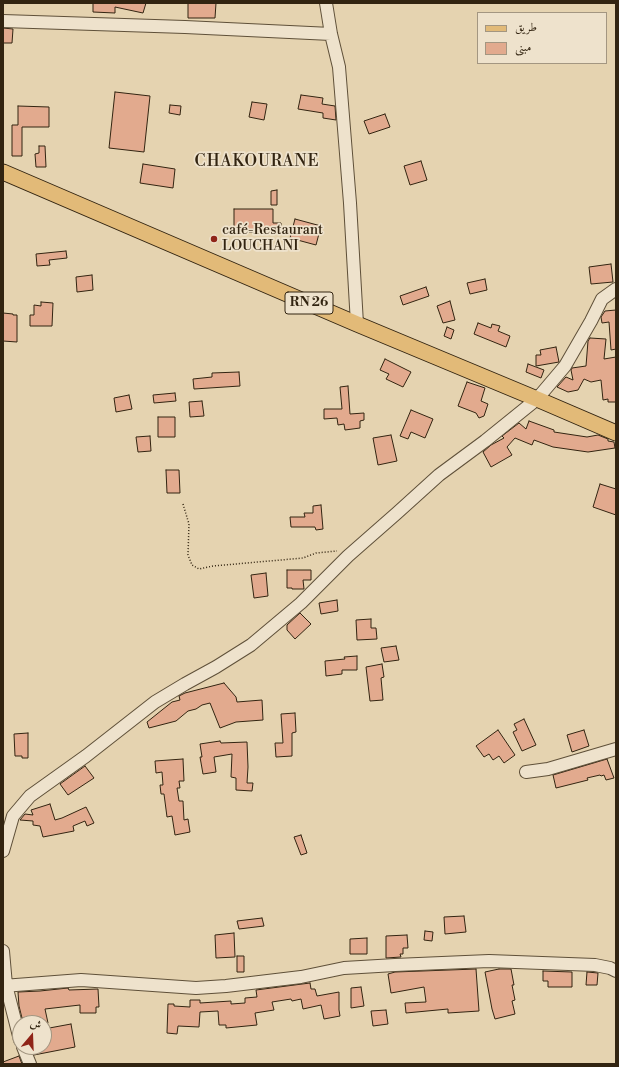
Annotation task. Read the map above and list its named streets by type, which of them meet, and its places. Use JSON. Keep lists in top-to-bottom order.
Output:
{
  "streets": {
    "main road": ["RN 26"]
  },
  "districts": ["CHAKOURANE"],
  "places": ["café-Restaurant LOUCHANI"],
  "legend": ["طريق", "مبنى"],
  "north": "top"
}
